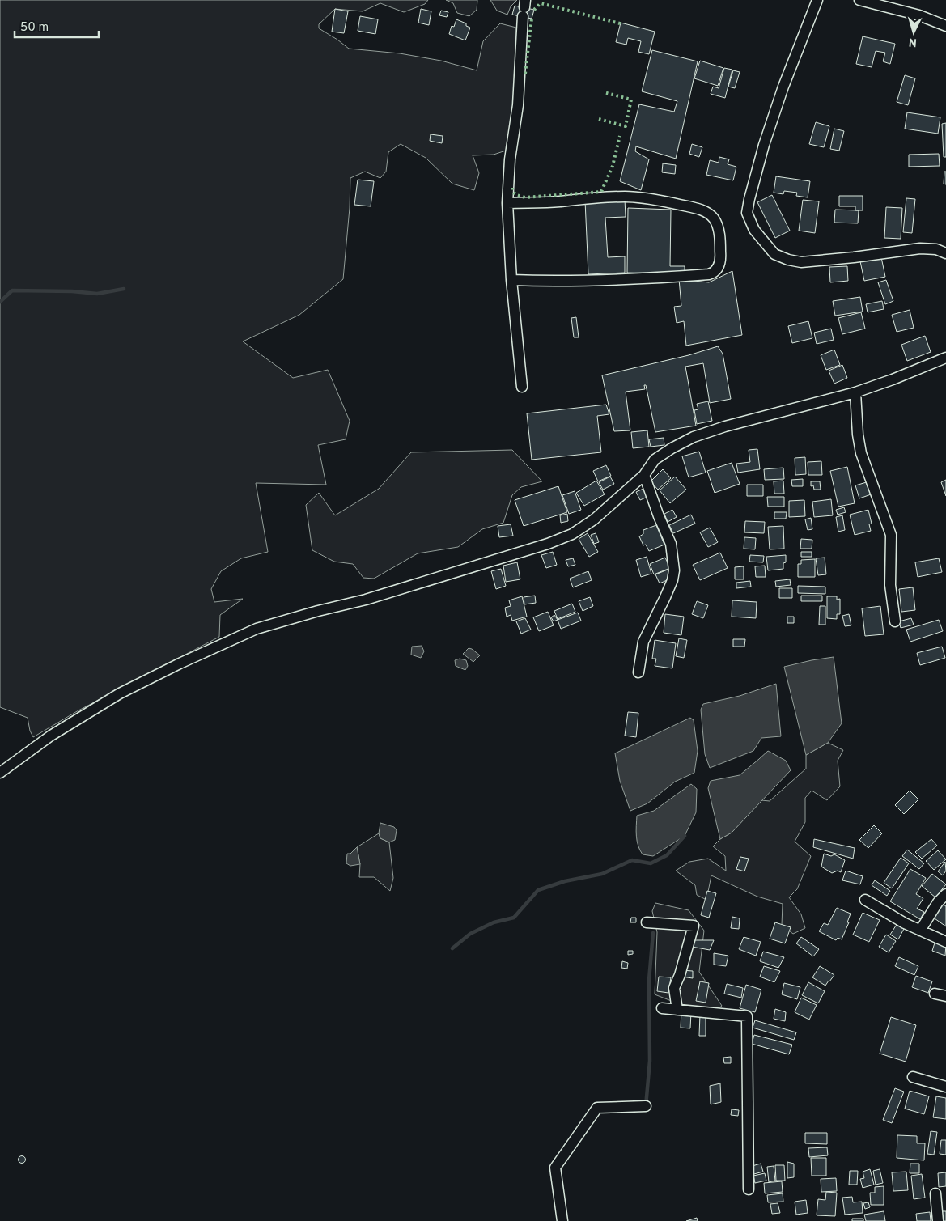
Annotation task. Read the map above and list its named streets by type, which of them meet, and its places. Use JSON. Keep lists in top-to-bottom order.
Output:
{
  "scale_bar": "50 m",
  "north": "bottom"
}
